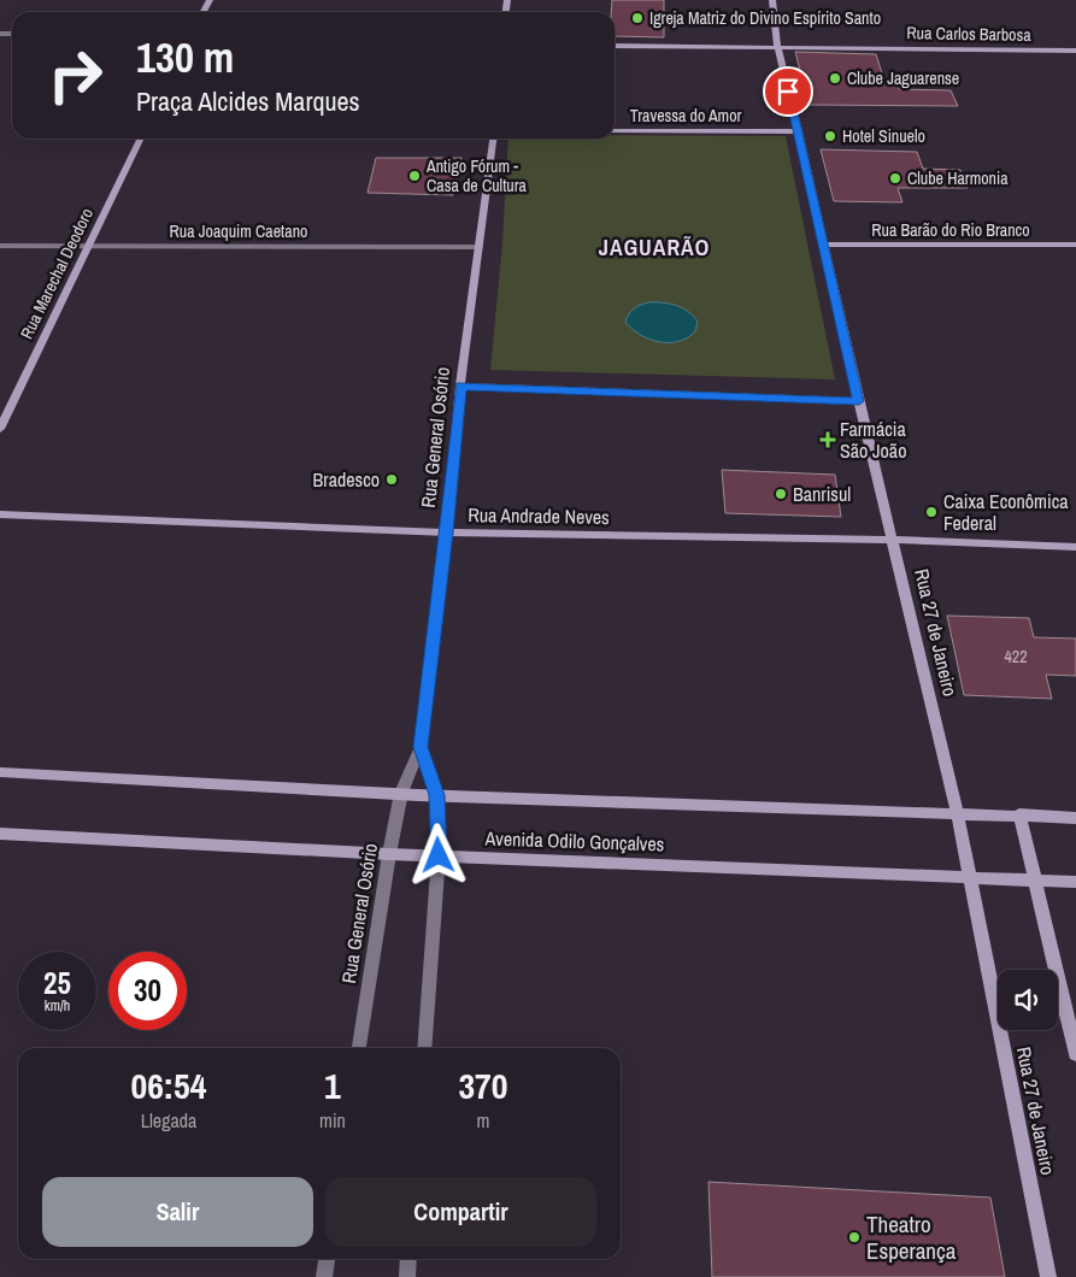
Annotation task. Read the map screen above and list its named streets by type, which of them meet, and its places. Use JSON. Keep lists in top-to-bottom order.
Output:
{
  "streets": {
    "street": [
      "Rua Carlos Barbosa",
      "Travessa do Amor",
      "Rua Barão do Rio Branco",
      "Rua Joaquim Caetano",
      "Rua Marechal Deodoro",
      "Rua General Osório",
      "Rua Andrade Neves",
      "Rua 27 de Janeiro",
      "Avenida Odilo Gonçalves"
    ]
  },
  "crossings": [
    ["Rua Carlos Barbosa", "Rua 27 de Janeiro"],
    ["Travessa do Amor", "Rua 27 de Janeiro"],
    ["Rua Barão do Rio Branco", "Rua 27 de Janeiro"],
    ["Rua Joaquim Caetano", "Rua Marechal Deodoro"],
    ["Rua Joaquim Caetano", "Rua General Osório"],
    ["Rua General Osório", "Rua Andrade Neves"],
    ["Rua General Osório", "Avenida Odilo Gonçalves"],
    ["Rua Andrade Neves", "Rua 27 de Janeiro"],
    ["Rua 27 de Janeiro", "Avenida Odilo Gonçalves"]
  ],
  "districts": ["JAGUARÃO"],
  "places": {
    "other": [
      "Igreja Matriz do Divino Espírito Santo",
      "Clube Jaguarense",
      "Hotel Sinuelo",
      "Antigo Fórum - Casa de Cultura",
      "Clube Harmonia",
      "Bradesco",
      "Banrisul",
      "Caixa Econômica Federal",
      "Theatro Esperança"
    ],
    "health": ["Farmácia São João"]
  },
  "house_numbers": ["422"],
  "page": {
    "turn": ["130 m", "Praça Alcides Marques"],
    "speed": "25 km/h",
    "limit": "30",
    "eta": [
      "06:54",
      "Llegada",
      "1",
      "min",
      "370",
      "m"
    ],
    "buttons": ["Salir", "Compartir"]
  }
}
